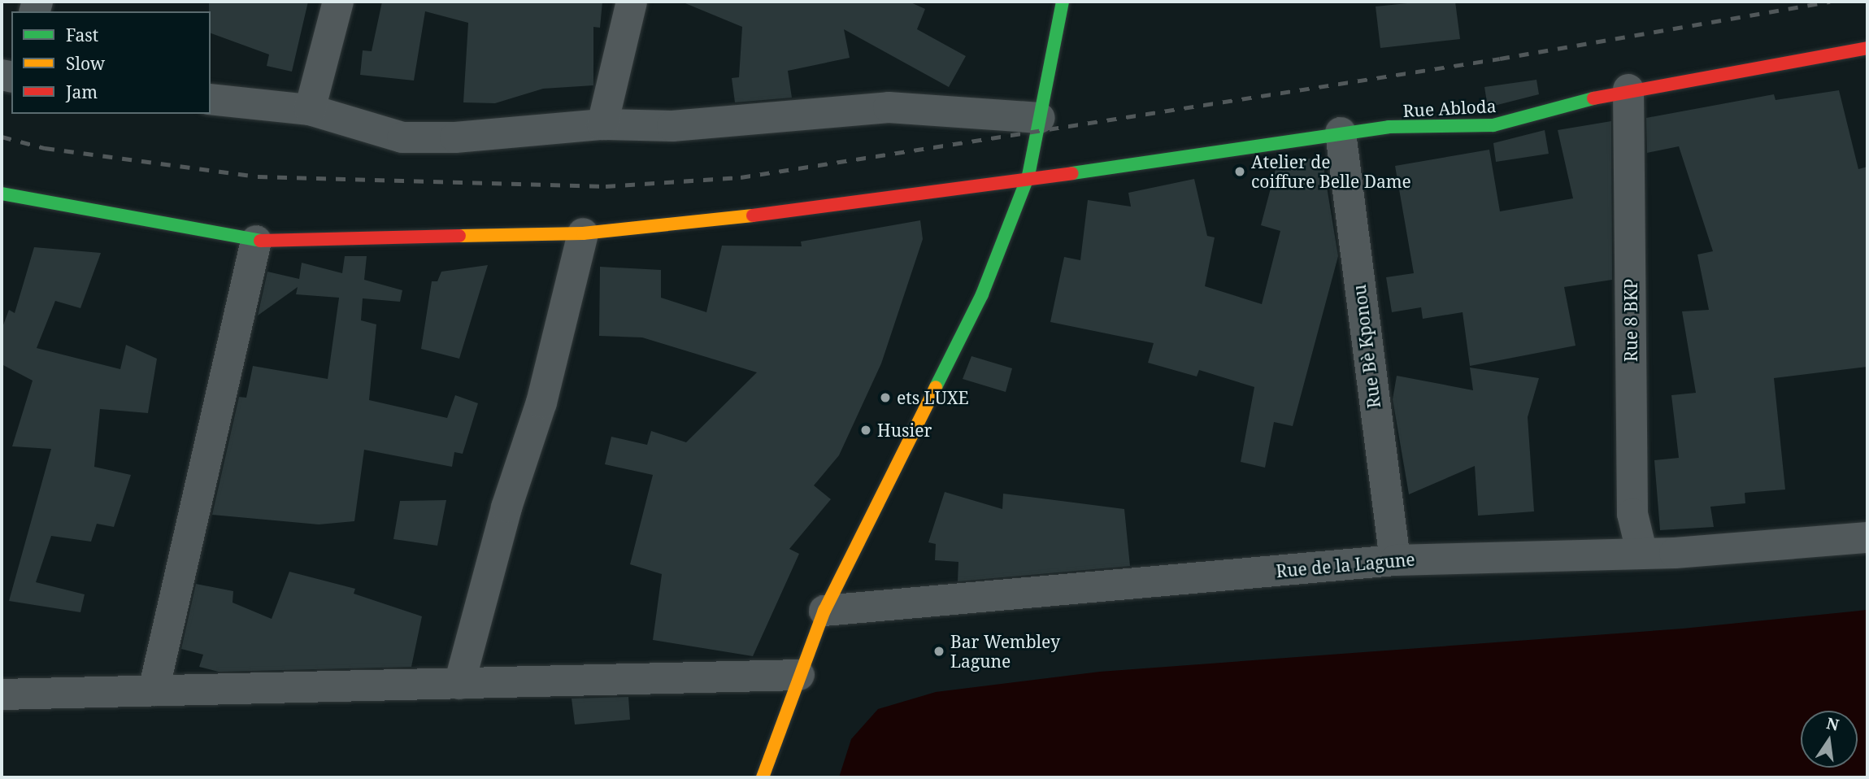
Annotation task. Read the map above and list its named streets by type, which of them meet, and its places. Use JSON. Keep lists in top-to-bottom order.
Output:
{
  "streets": {
    "street": [
      "Rue Abloda",
      "Rue 8 BKP",
      "Rue Bè Kponou",
      "Rue de la Lagune"
    ]
  },
  "crossings": [
    ["Rue Abloda", "Rue 8 BKP"],
    ["Rue Abloda", "Rue Bè Kponou"],
    ["Rue 8 BKP", "Rue de la Lagune"],
    ["Rue Bè Kponou", "Rue de la Lagune"]
  ],
  "places": [
    "Atelier de coiffure Belle Dame",
    "ets LUXE",
    "Husier",
    "Bar Wembley Lagune"
  ],
  "legend": ["Fast", "Slow", "Jam"],
  "north": "top"
}
